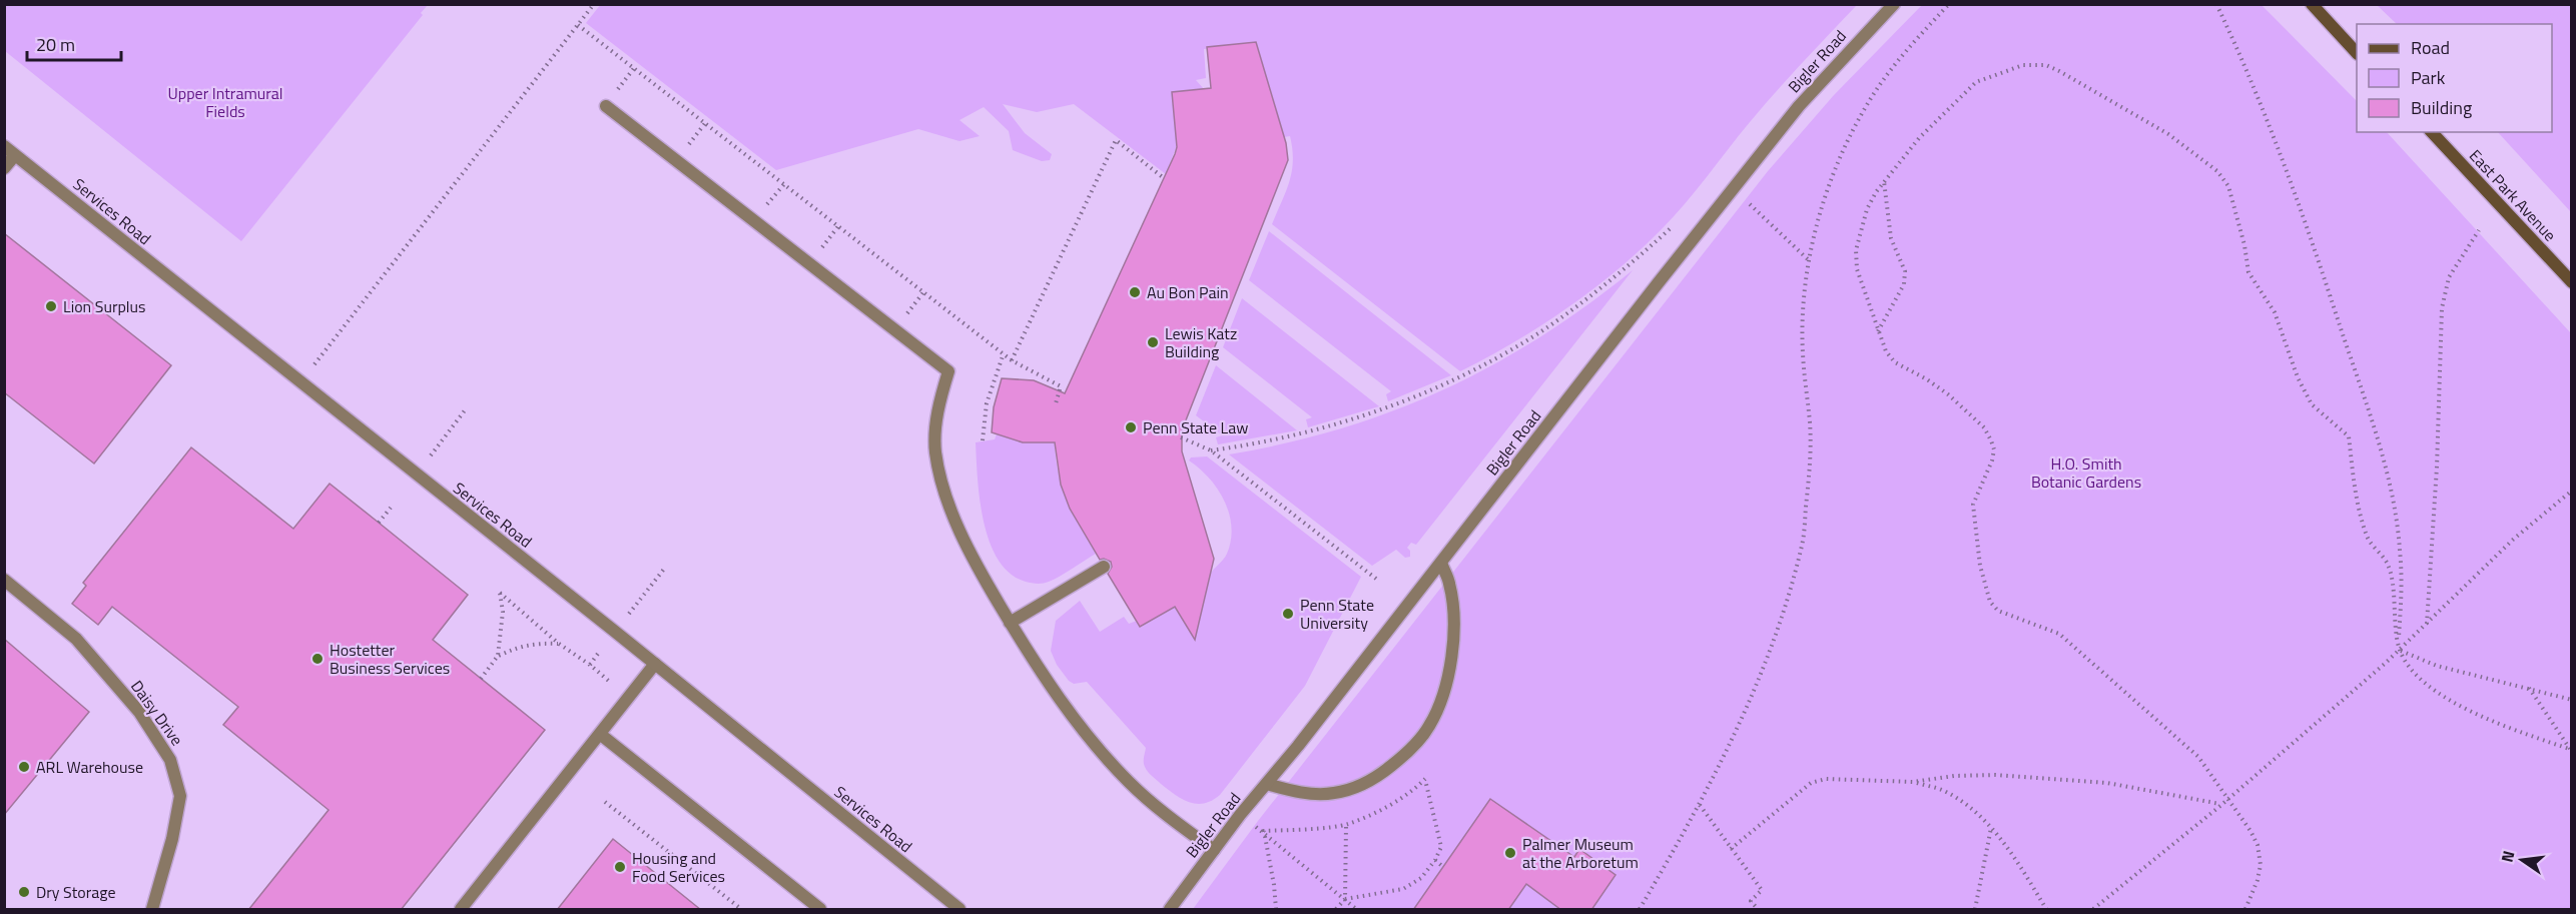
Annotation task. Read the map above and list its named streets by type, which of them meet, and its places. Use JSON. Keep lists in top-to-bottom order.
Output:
{
  "streets": {
    "main road": ["East Park Avenue"],
    "street": ["Bigler Road", "Services Road", "Daisy Drive"]
  },
  "parks": ["Upper Intramural Fields", "H.O. Smith Botanic Gardens"],
  "places": [
    "Au Bon Pain",
    "Lion Surplus",
    "Lewis Katz Building",
    "Penn State Law",
    "Penn State University",
    "Hostetter Business Services",
    "ARL Warehouse",
    "Palmer Museum at the Arboretum",
    "Housing and Food Services",
    "Dry Storage"
  ],
  "legend": ["Road", "Park", "Building"],
  "scale_bar": "20 m",
  "north": "left"
}
